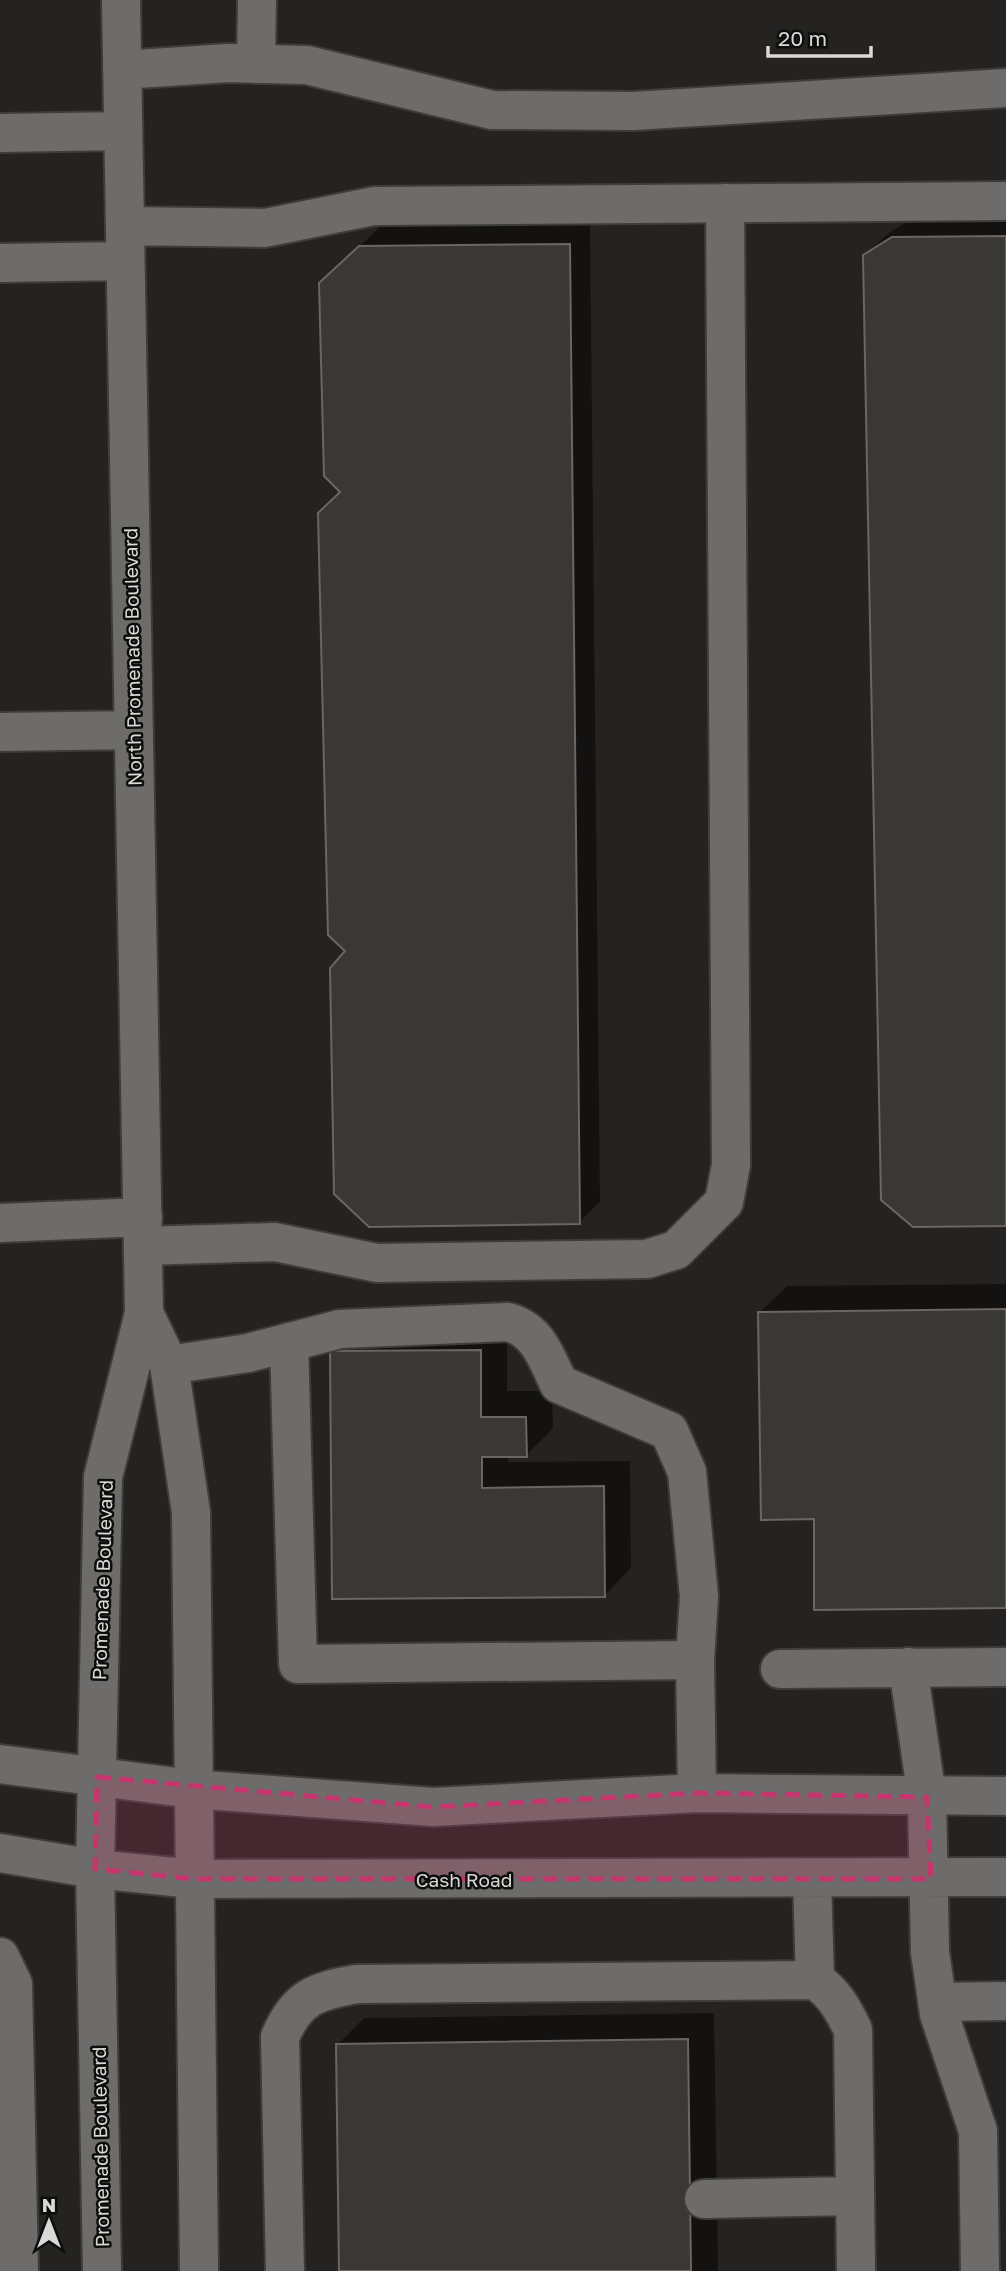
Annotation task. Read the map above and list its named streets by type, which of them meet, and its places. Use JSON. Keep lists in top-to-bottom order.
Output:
{
  "streets": {
    "street": ["North Promenade Boulevard", "Promenade Boulevard", "Cash Road"]
  },
  "crossings": [
    ["North Promenade Boulevard", "Promenade Boulevard"],
    ["Promenade Boulevard", "Cash Road"]
  ],
  "scale_bar": "20 m",
  "north": "top"
}
